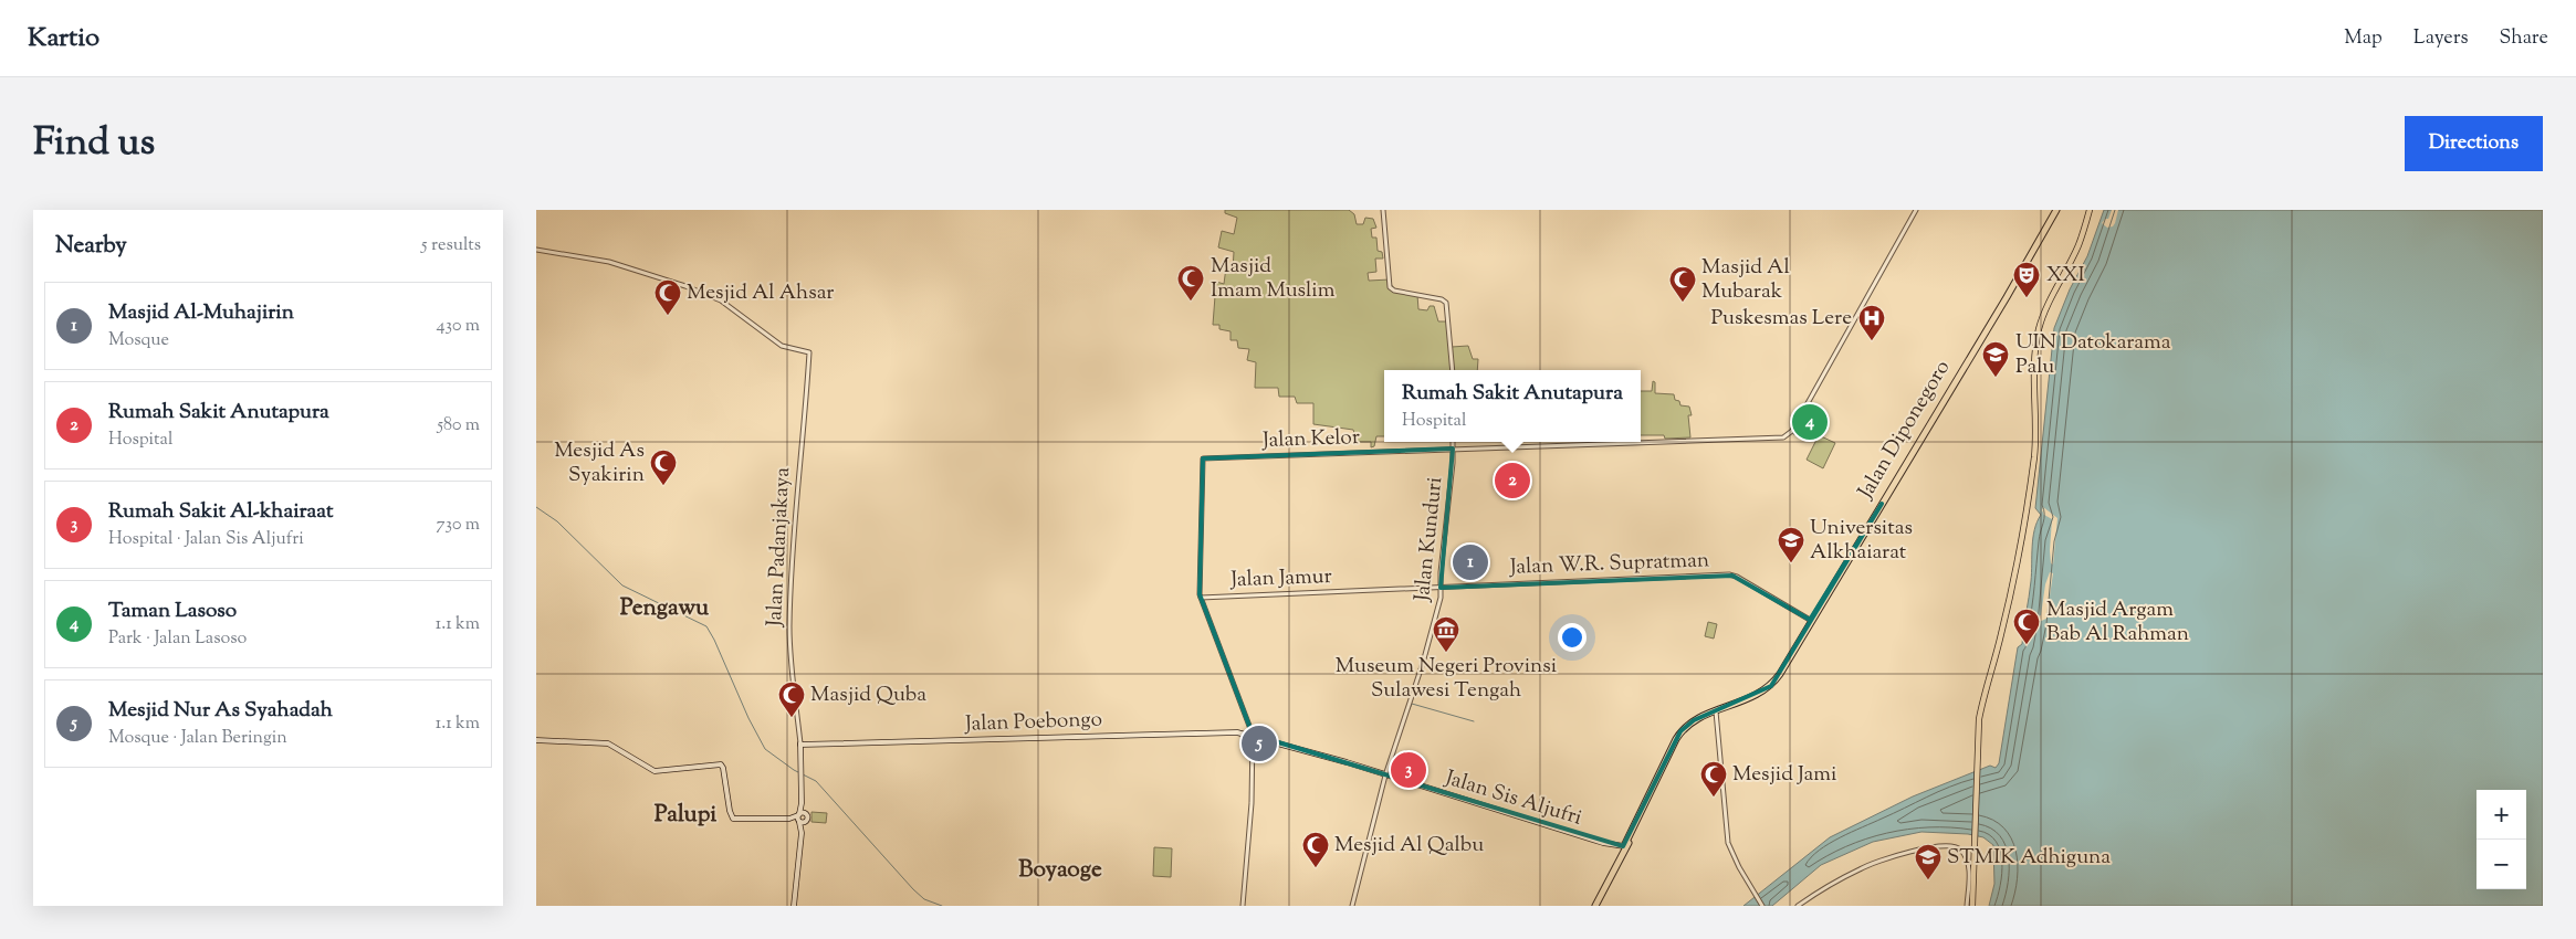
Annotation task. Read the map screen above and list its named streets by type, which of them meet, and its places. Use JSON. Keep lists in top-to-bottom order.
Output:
{
  "streets": {
    "highway": ["Jalan Diponegoro"],
    "main road": ["Jalan Poebongo", "Jalan Sis Aljufri"],
    "street": [
      "Jalan Kelor",
      "Jalan Kunduri",
      "Jalan Padanjakaya",
      "Jalan W.R. Supratman",
      "Jalan Jamur"
    ]
  },
  "crossings": [
    ["Jalan Diponegoro", "Jalan W.R. Supratman"],
    ["Jalan Kelor", "Jalan Kunduri"],
    ["Jalan Kelor", "Jalan Jamur"],
    ["Jalan Kunduri", "Jalan W.R. Supratman"],
    ["Jalan Kunduri", "Jalan Sis Aljufri"],
    ["Jalan Padanjakaya", "Jalan Poebongo"],
    ["Jalan W.R. Supratman", "Jalan Jamur"],
    ["Jalan Poebongo", "Jalan Sis Aljufri"]
  ],
  "districts": ["Pengawu", "Palupi", "Boyaoge"],
  "places": {
    "theatre": ["XXI"],
    "mosque": [
      "Masjid Imam Muslim",
      "Masjid Al Mubarak",
      "Mesjid Al Ahsar",
      "Mesjid As Syakirin",
      "Masjid Argam Bab Al Rahman",
      "Masjid Quba",
      "Mesjid Jami",
      "Mesjid Al Qalbu"
    ],
    "hospital": ["Puskesmas Lere"],
    "school or university": ["UIN Datokarama Palu", "Universitas Alkhaiarat", "STMIK Adhiguna"],
    "museum": ["Museum Negeri Provinsi Sulawesi Tengah"]
  },
  "page": {
    "header": "Kartio",
    "nav": ["Map", "Layers", "Share"],
    "title": "Find us",
    "buttons": "Directions",
    "heading": ["Nearby", "5 results"],
    "list": [
      {
        "mark": "1",
        "name": "Masjid Al-Muhajirin",
        "note": "Mosque",
        "value": "430 m"
      },
      {
        "mark": "2",
        "name": "Rumah Sakit Anutapura",
        "note": "Hospital",
        "value": "580 m"
      },
      {
        "mark": "3",
        "name": "Rumah Sakit Al-khairaat",
        "note": "Hospital · Jalan Sis Aljufri",
        "value": "730 m"
      },
      {
        "mark": "4",
        "name": "Taman Lasoso",
        "note": "Park · Jalan Lasoso",
        "value": "1.1 km"
      },
      {
        "mark": "5",
        "name": "Mesjid Nur As Syahadah",
        "note": "Mosque · Jalan Beringin",
        "value": "1.1 km"
      }
    ],
    "popup": ["Rumah Sakit Anutapura", "Hospital"],
    "pins": [
      "4",
      "2",
      "1",
      "5",
      "3"
    ],
    "map_buttons": ["+", "−"]
  }
}
